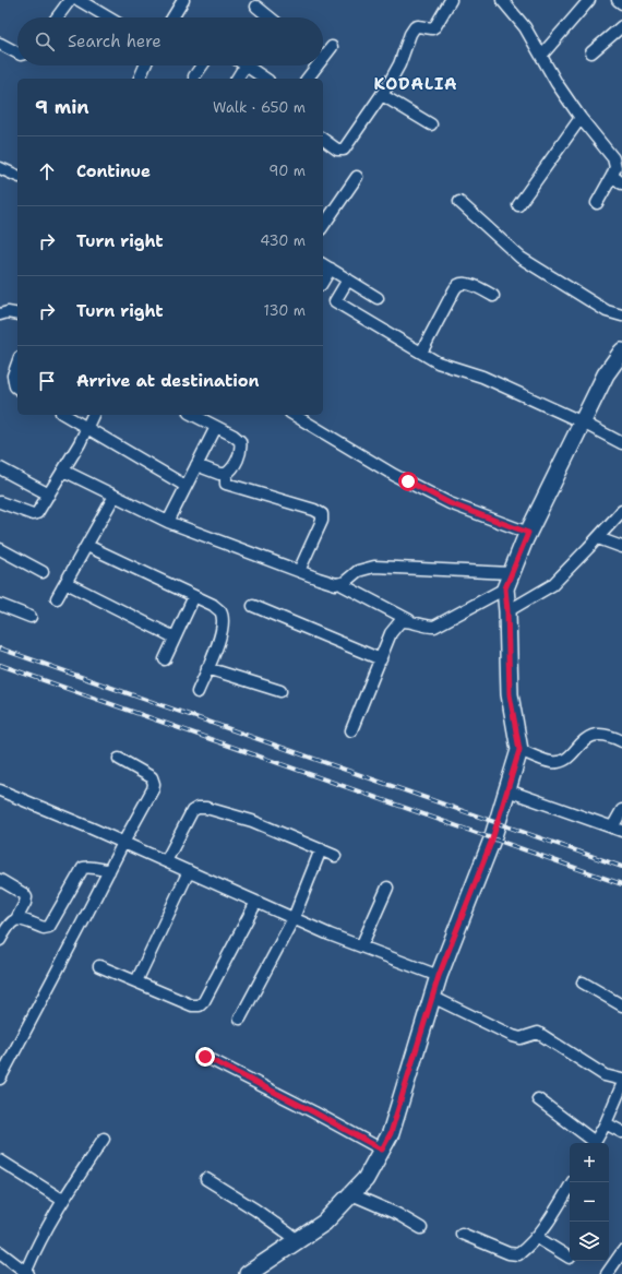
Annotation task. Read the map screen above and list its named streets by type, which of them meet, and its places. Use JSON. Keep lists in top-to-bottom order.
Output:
{
  "districts": ["KODALIA"],
  "page": {
    "search": "Search here",
    "heading": ["9 min", "Walk · 650 m"],
    "list": [
      ["Continue", "90 m"],
      ["Turn right", "430 m"],
      ["Turn right", "130 m"],
      "Arrive at destination"
    ],
    "map_buttons": ["+", "−"]
  }
}
